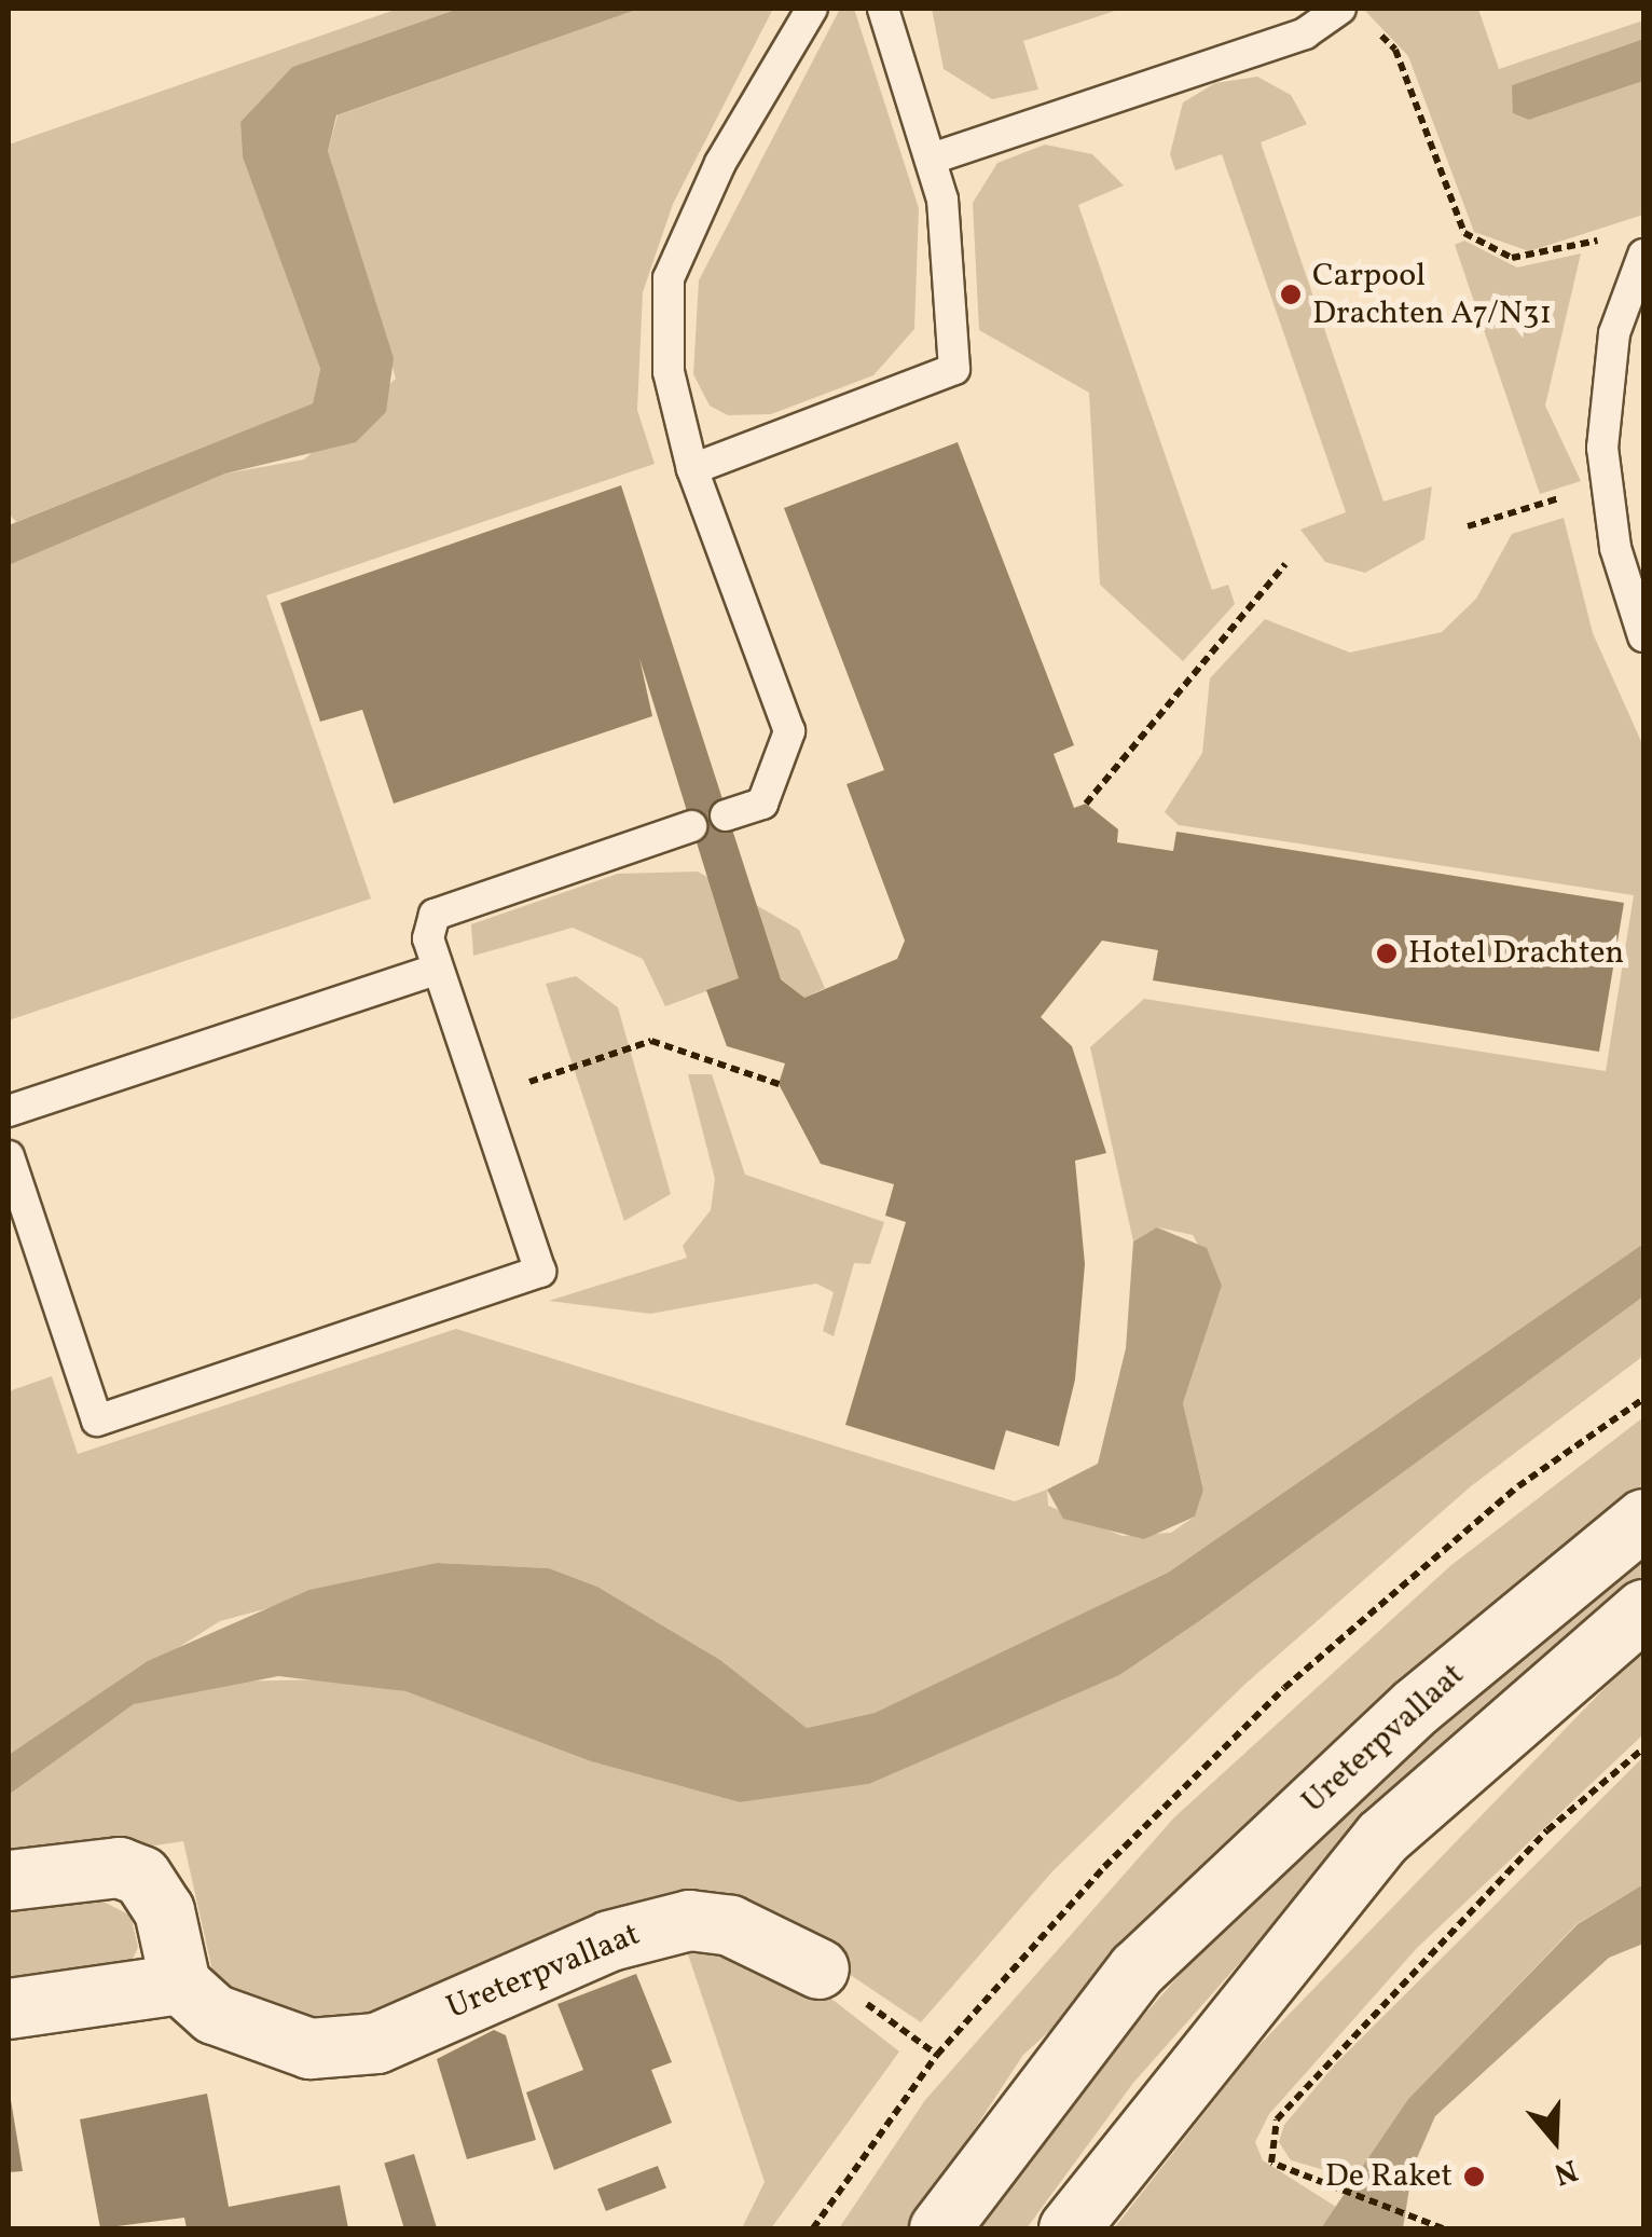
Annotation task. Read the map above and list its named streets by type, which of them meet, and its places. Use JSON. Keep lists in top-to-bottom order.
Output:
{
  "streets": {
    "main road": ["Ureterpvallaat"]
  },
  "places": ["Carpool Drachten A7/N31", "Hotel Drachten", "De Raket"],
  "north": "bottom"
}
